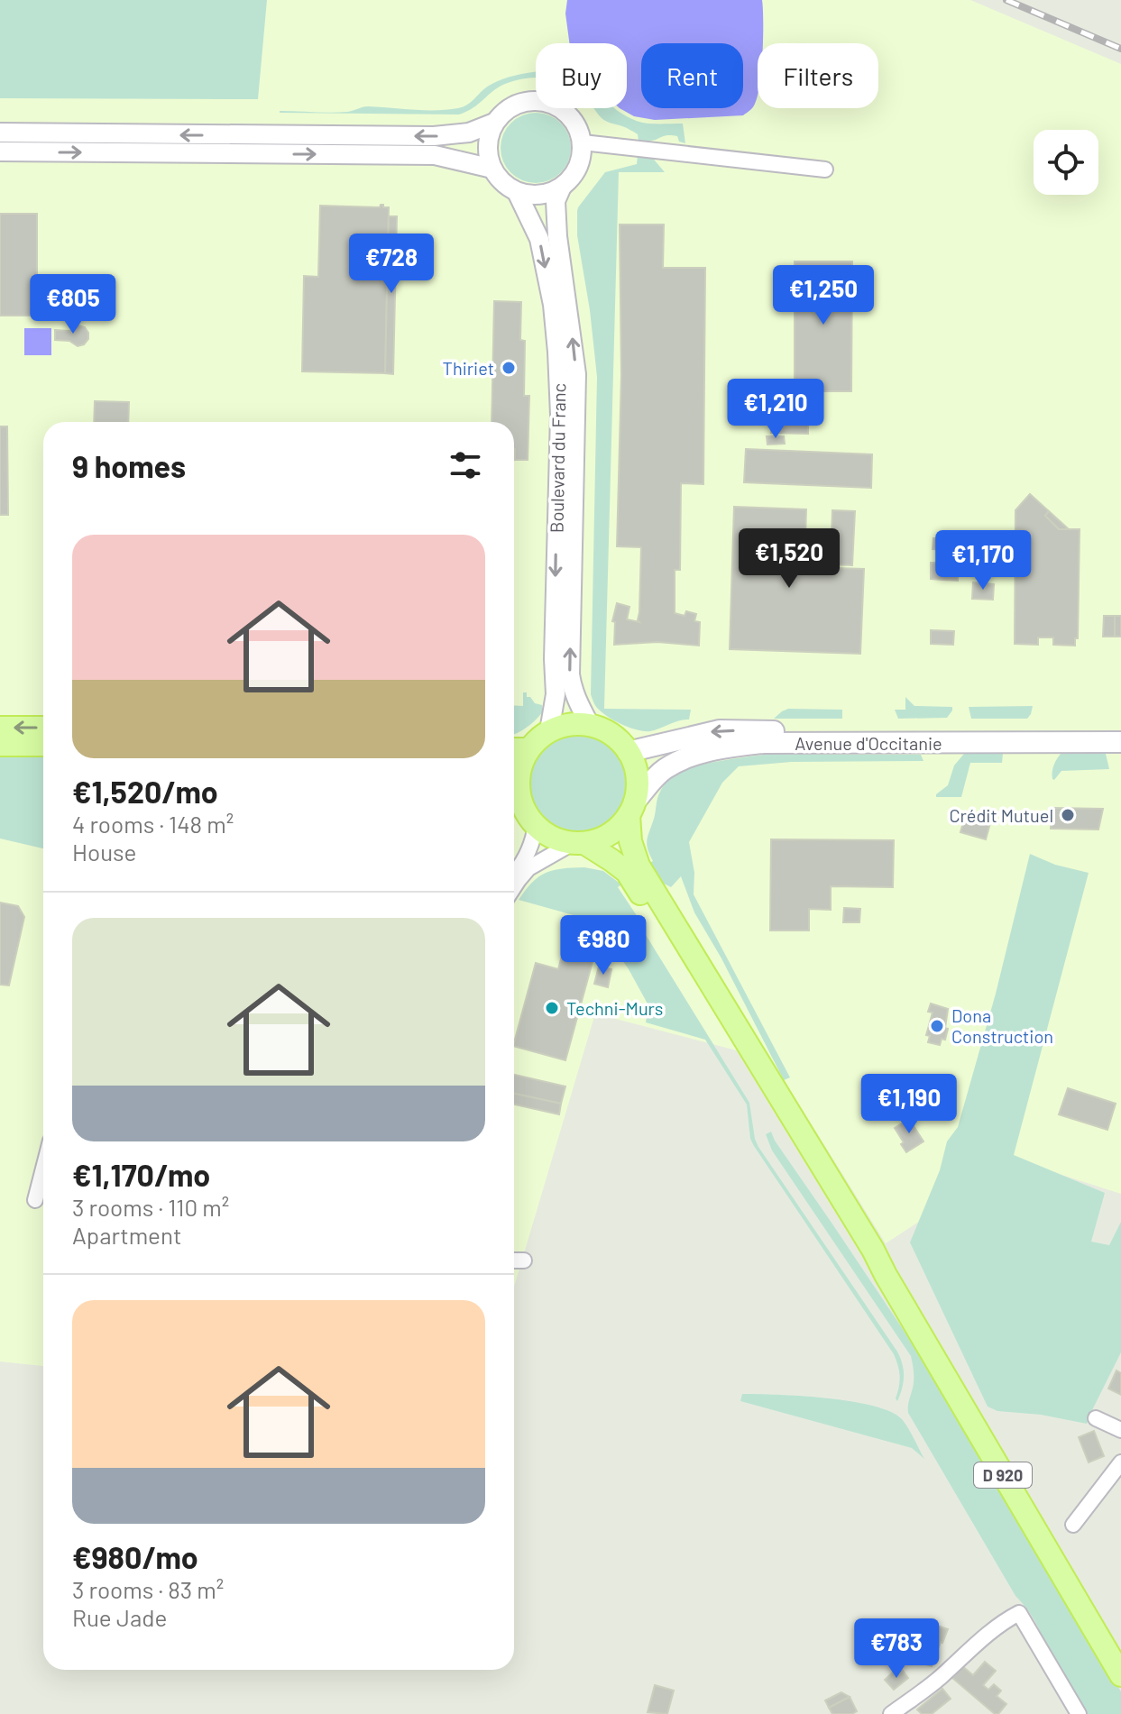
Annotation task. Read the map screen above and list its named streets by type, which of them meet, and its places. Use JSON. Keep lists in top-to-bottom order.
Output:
{
  "streets": {
    "main road": ["Avenue d'Occitanie", "D 920"],
    "street": ["Boulevard du Franc"]
  },
  "crossings": [
    ["Avenue d'Occitanie", "D 920"]
  ],
  "places": [
    "Thiriet",
    "Crédit Mutuel",
    "Techni-Murs",
    "Dona Construction"
  ],
  "page": {
    "chip": ["Buy", "Rent", "Filters"],
    "price": [
      "€728",
      "€1,250",
      "€805",
      "€1,210",
      "€1,520",
      "€1,170",
      "€980",
      "€1,190",
      "€783"
    ],
    "heading": "9 homes",
    "list": [
      {
        "name": "€1,520/mo",
        "note": "4 rooms · 148 m² · House"
      },
      {
        "name": "€1,170/mo",
        "note": "3 rooms · 110 m² · Apartment"
      },
      {
        "name": "€980/mo",
        "note": "3 rooms · 83 m² · Rue Jade"
      }
    ]
  }
}
